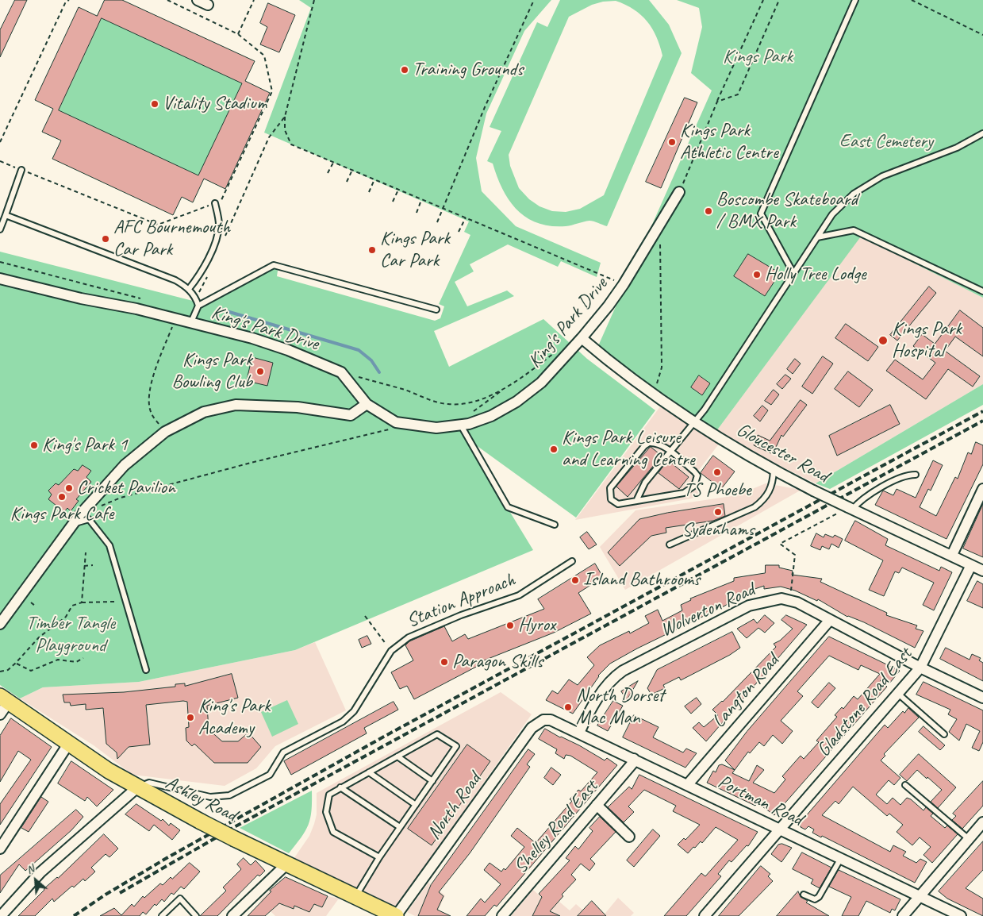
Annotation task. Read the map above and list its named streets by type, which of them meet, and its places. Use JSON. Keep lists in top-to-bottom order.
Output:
{
  "streets": {
    "main road": ["Ashley Road"],
    "street": [
      "King's Park Drive",
      "Gloucester Road",
      "Wolverton Road",
      "Langton Road",
      "Gladstone Road East",
      "Portman Road",
      "North Road",
      "Shelley Road East"
    ],
    "lane": ["Station Approach"]
  },
  "crossings": [
    ["King's Park Drive", "Gloucester Road"],
    ["Gloucester Road", "Gladstone Road East"],
    ["Station Approach", "Ashley Road"],
    ["Wolverton Road", "Langton Road"],
    ["Wolverton Road", "Gladstone Road East"],
    ["Wolverton Road", "Portman Road"],
    ["Langton Road", "Portman Road"],
    ["Gladstone Road East", "Portman Road"],
    ["Ashley Road", "North Road"],
    ["Portman Road", "North Road"],
    ["Portman Road", "Shelley Road East"]
  ],
  "parks": ["Kings Park", "East Cemetery", "Timber Tangle Playground"],
  "places": [
    "Training Grounds",
    "Vitality Stadium",
    "Kings Park Athletic Centre",
    "Boscombe Skateboard / BMX Park",
    "AFC Bournemouth Car Park",
    "Kings Park Car Park",
    "Holly Tree Lodge",
    "Kings Park Hospital",
    "Kings Park Bowling Club",
    "King's Park 1",
    "Kings Park Leisure and Learning Centre",
    "TS Phoebe",
    "Cricket Pavilion",
    "Kings Park Cafe",
    "Sydenhams",
    "Island Bathrooms",
    "Hyrox",
    "Paragon Skills",
    "North Dorset Mac Man",
    "King's Park Academy"
  ],
  "north": "top left"
}
